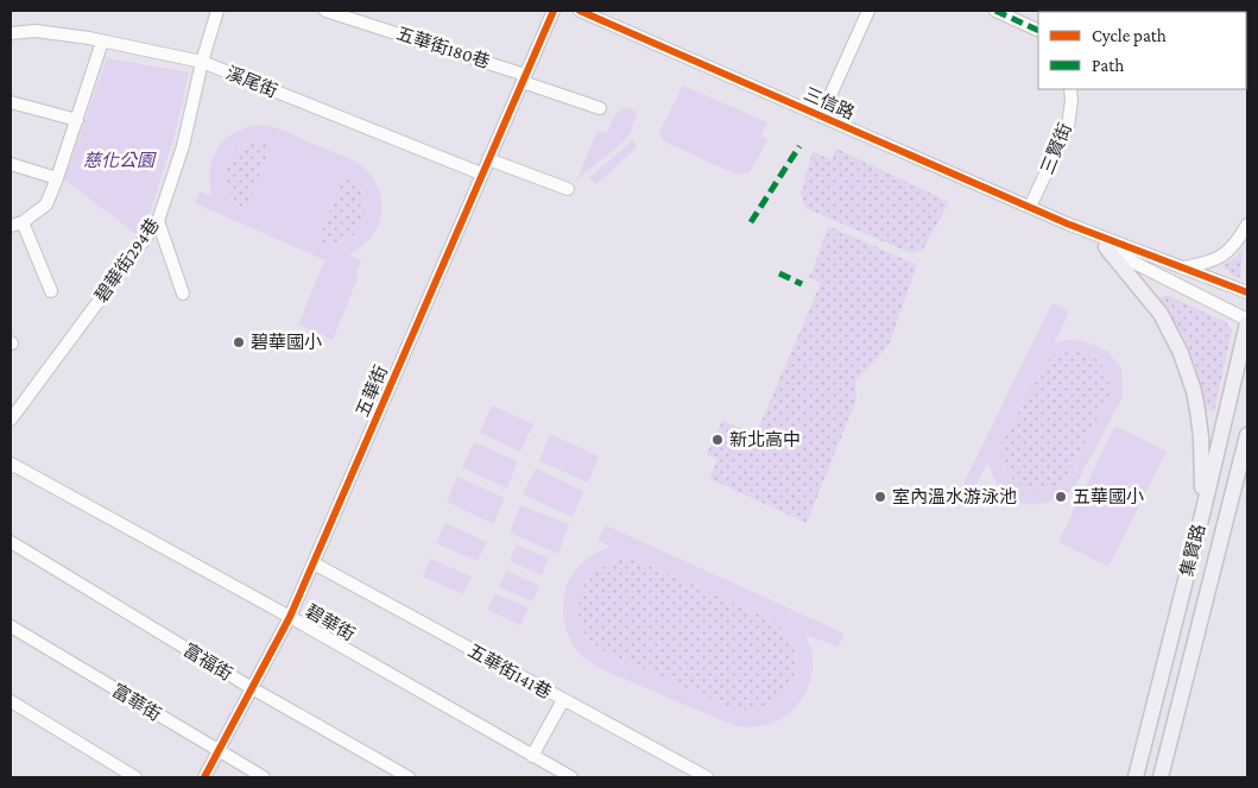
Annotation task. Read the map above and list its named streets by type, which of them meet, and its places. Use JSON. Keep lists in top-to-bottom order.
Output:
{
  "streets": {
    "main road": ["集賢路"],
    "street": [
      "五華街180巷",
      "溪尾街",
      "三信路",
      "三賢街",
      "碧華街294巷",
      "五華街",
      "碧華街",
      "富福街",
      "五華街141巷",
      "富華街"
    ]
  },
  "crossings": [
    ["五華街180巷", "五華街"],
    ["溪尾街", "碧華街294巷"],
    ["溪尾街", "五華街"],
    ["三信路", "三賢街"],
    ["三信路", "集賢路"],
    ["五華街", "碧華街"],
    ["五華街", "富福街"],
    ["五華街", "五華街141巷"],
    ["五華街", "富華街"]
  ],
  "parks": ["慈化公園"],
  "places": [
    "碧華國小",
    "新北高中",
    "室內溫水游泳池",
    "五華國小"
  ],
  "legend": ["Cycle path", "Path"]
}
